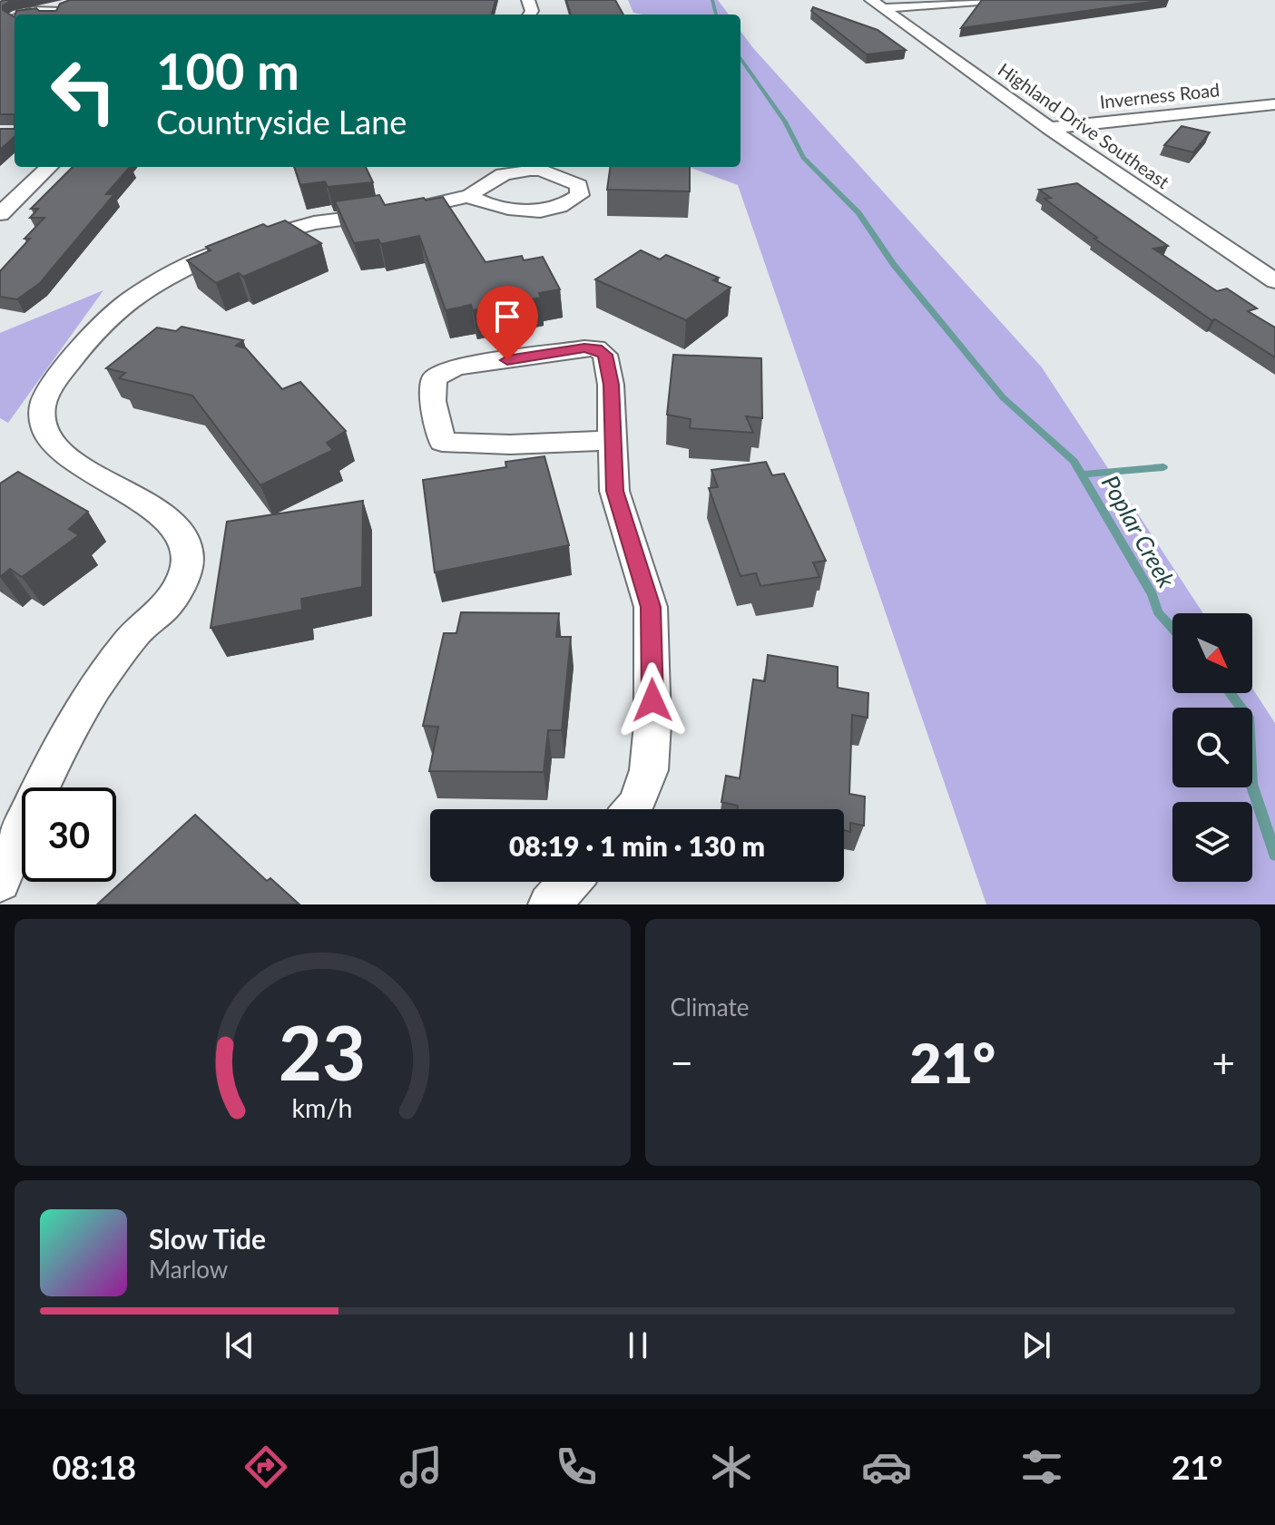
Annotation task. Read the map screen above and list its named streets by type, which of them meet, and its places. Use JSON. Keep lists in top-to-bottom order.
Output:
{
  "streets": {
    "street": ["Inverness Road", "Highland Drive Southeast"]
  },
  "crossings": [
    ["Inverness Road", "Highland Drive Southeast"]
  ],
  "water": ["Poplar Creek"],
  "north": "bottom right",
  "page": {
    "turn": ["100 m", "Countryside Lane"],
    "limit": "30",
    "trip": "08:19 · 1 min · 130 m",
    "tile": "Climate",
    "heat": ["−", "21°", "+"],
    "song": ["Slow Tide", "Marlow"],
    "tabs": ["08:18", "21°"],
    "gauge": ["23", "km/h"]
  }
}
